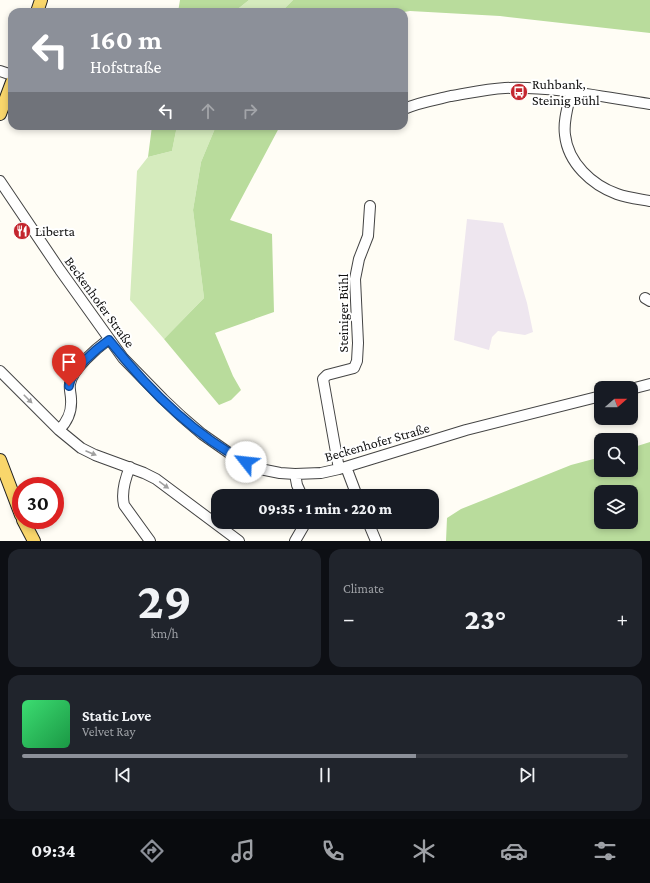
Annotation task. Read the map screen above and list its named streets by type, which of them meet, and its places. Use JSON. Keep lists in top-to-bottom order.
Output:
{
  "streets": {
    "street": ["Beckenhofer Straße", "Steiniger Bühl"]
  },
  "crossings": [
    ["Beckenhofer Straße", "Steiniger Bühl"]
  ],
  "places": {
    "bus stop": ["Ruhbank, Steinig Bühl"],
    "restaurant": ["Liberta"]
  },
  "north": "right",
  "page": {
    "turn": ["160 m", "Hofstraße"],
    "limit": "30",
    "trip": "09:35 · 1 min · 220 m",
    "tile": [
      ["29", "km/h"],
      "Climate"
    ],
    "heat": ["−", "23°", "+"],
    "song": ["Static Love", "Velvet Ray"],
    "tabs": "09:34"
  }
}
